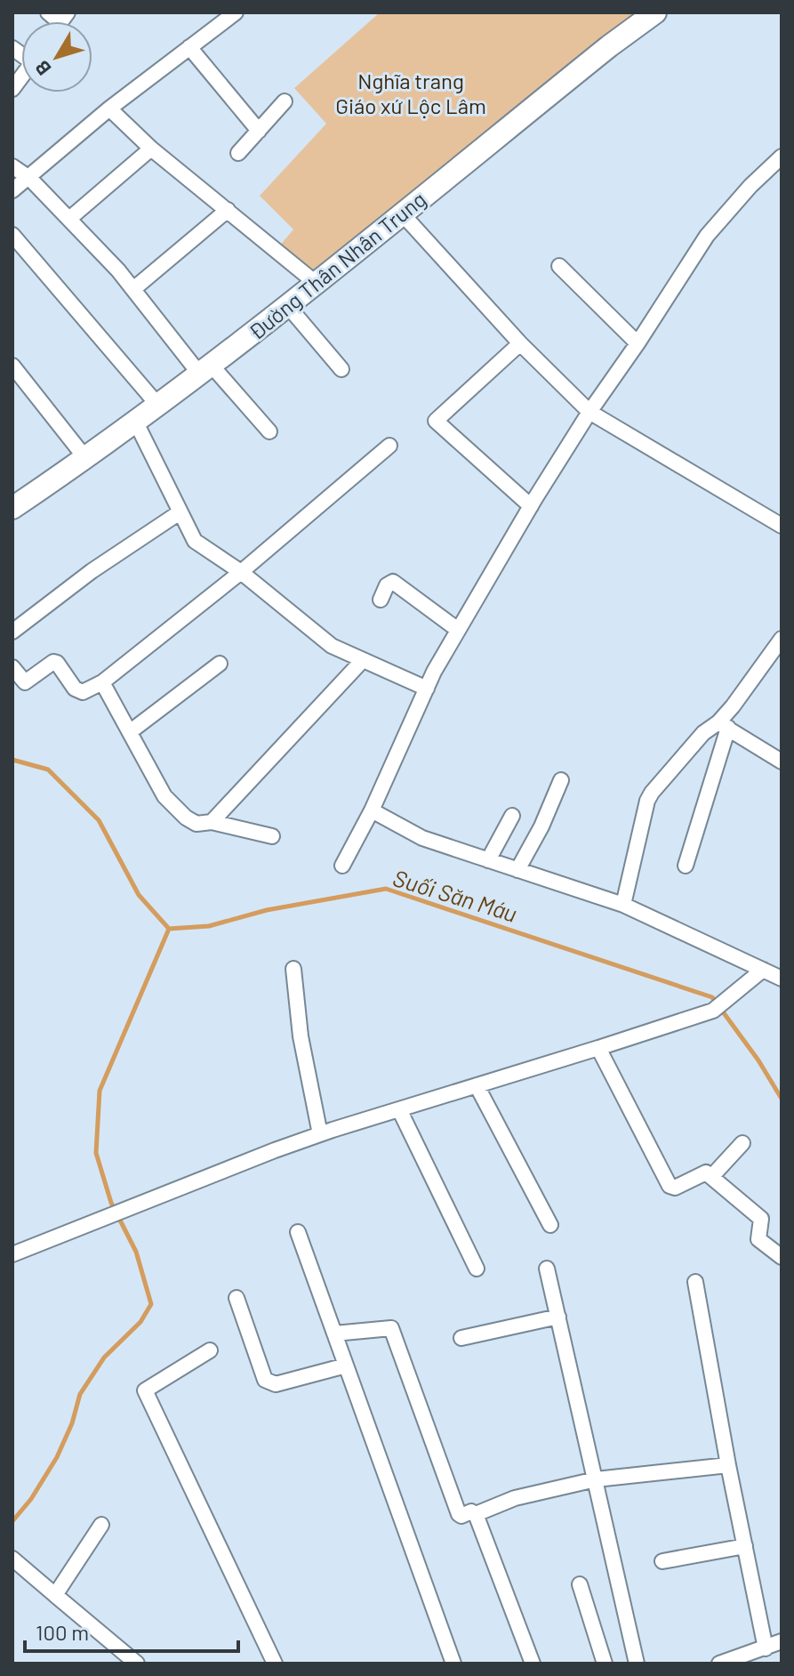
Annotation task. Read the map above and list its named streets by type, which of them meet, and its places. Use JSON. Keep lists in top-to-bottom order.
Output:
{
  "streets": {
    "street": ["Đường Thân Nhân Trung"]
  },
  "water": ["Suối Săn Máu"],
  "parks": ["Nghĩa trang Giáo xứ Lộc Lâm"],
  "scale_bar": "100 m",
  "north": "bottom left"
}
